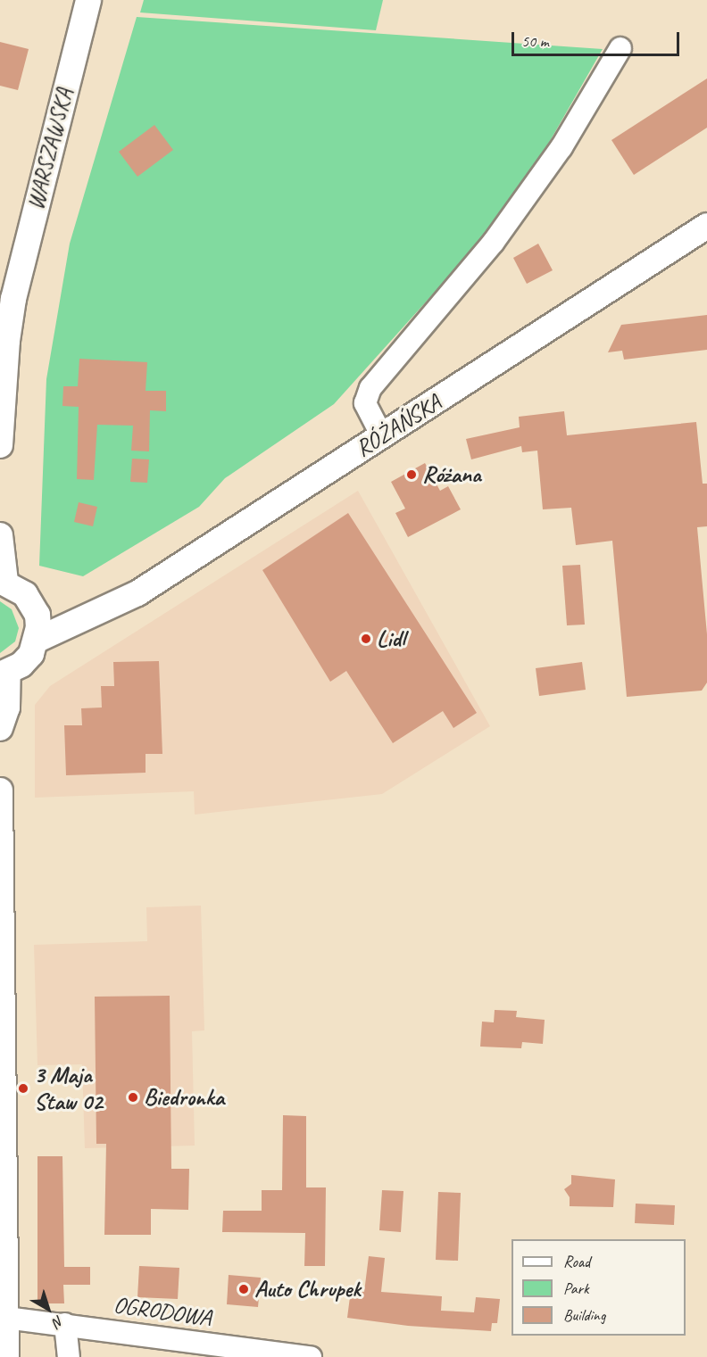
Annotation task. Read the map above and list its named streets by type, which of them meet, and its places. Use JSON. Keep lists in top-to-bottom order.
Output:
{
  "streets": {
    "street": ["WARSZAWSKA", "RÓŻAŃSKA", "OGRODOWA"]
  },
  "places": [
    "Różana",
    "Lidl",
    "3 Maja Staw 02",
    "Biedronka",
    "Auto Chrupek"
  ],
  "legend": ["Road", "Park", "Building"],
  "scale_bar": "50 m",
  "north": "bottom right"
}
